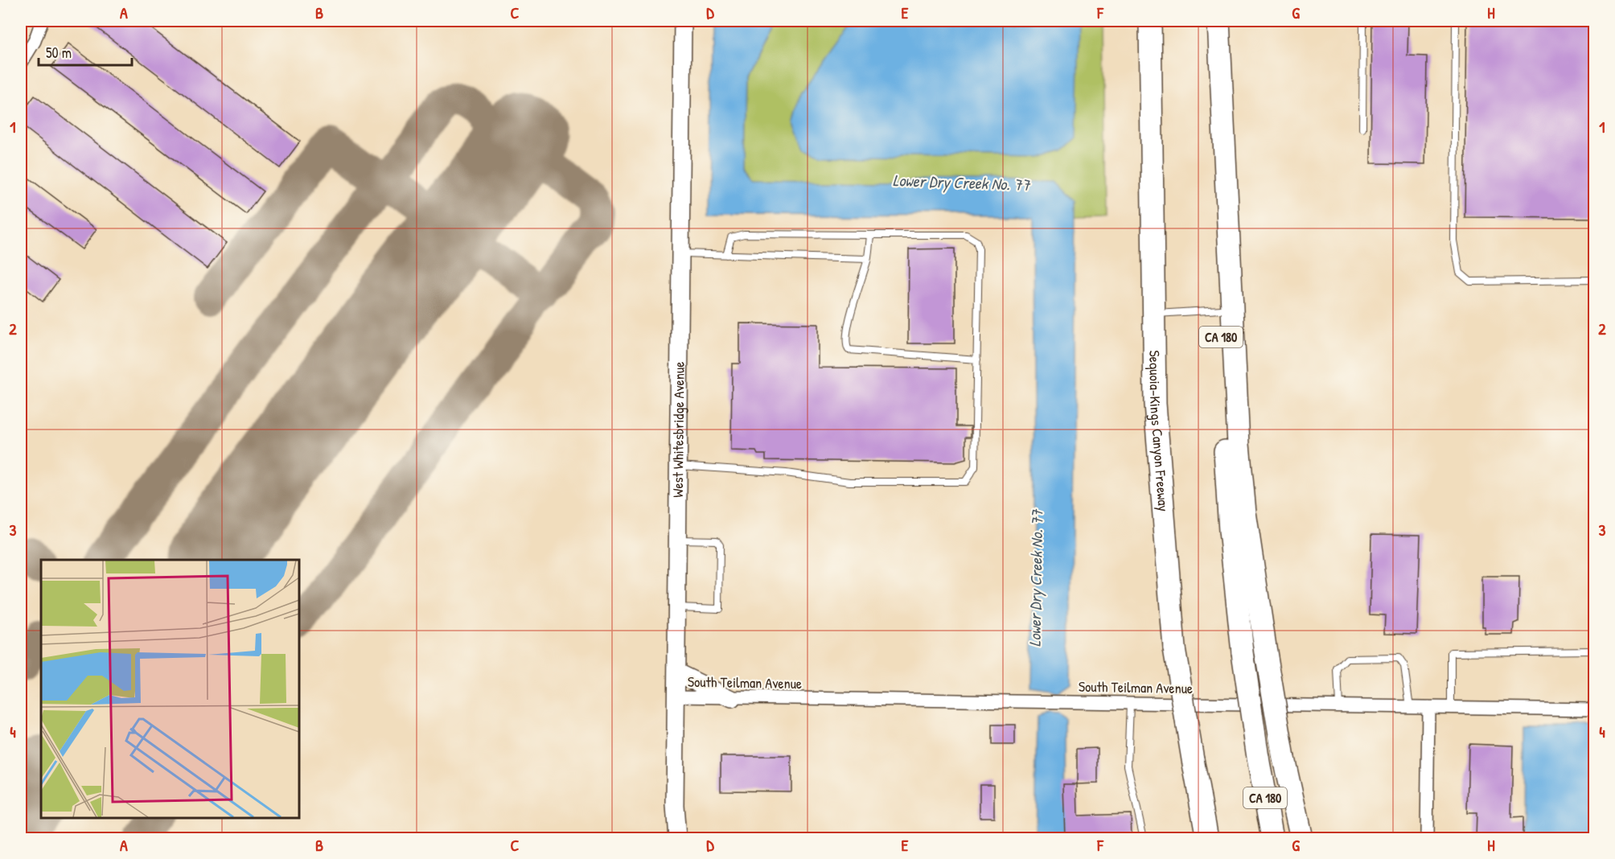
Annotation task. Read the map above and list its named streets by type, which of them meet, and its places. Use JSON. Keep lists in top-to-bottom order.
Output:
{
  "streets": {
    "highway": ["CA 180", "Sequoia–Kings Canyon Freeway"],
    "main road": ["West Whitesbridge Avenue"],
    "street": ["South Teilman Avenue"]
  },
  "crossings": [
    ["West Whitesbridge Avenue", "South Teilman Avenue"]
  ],
  "water": ["Lower Dry Creek No. 77"],
  "scale_bar": "50 m",
  "grid": {
    "columns": [
      "A",
      "B",
      "C",
      "D",
      "E",
      "F",
      "G",
      "H"
    ],
    "rows": [
      "1",
      "2",
      "3",
      "4"
    ]
  }
}
